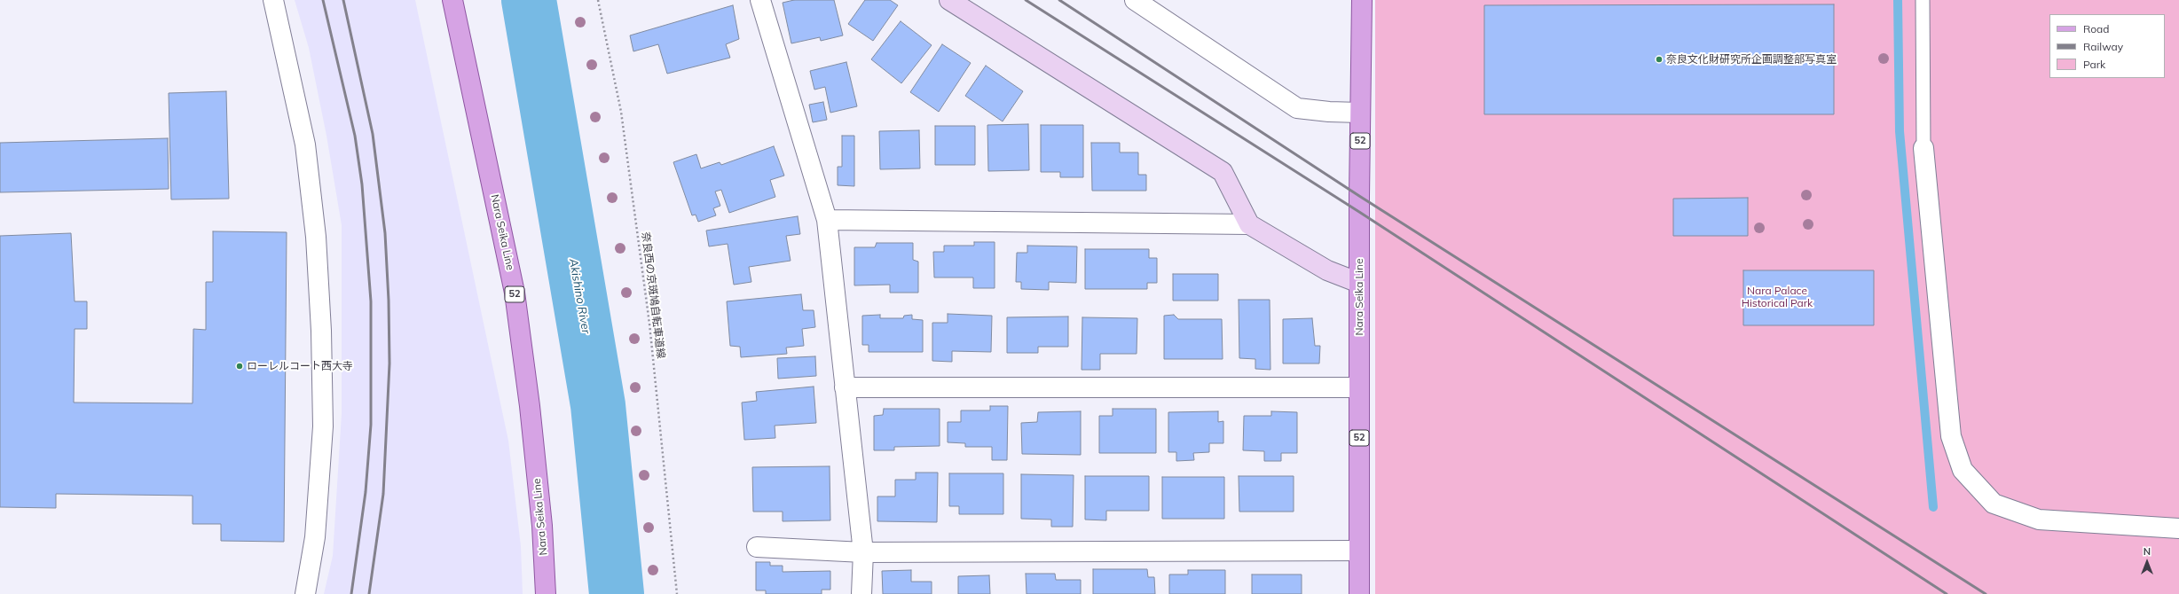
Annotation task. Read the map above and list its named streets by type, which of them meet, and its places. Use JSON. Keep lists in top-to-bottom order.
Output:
{
  "streets": {
    "main road": ["52", "Nara Seika Line"],
    "path": ["奈良西の京斑鳩自転車道線"]
  },
  "water": ["Akishino River"],
  "parks": ["Nara Palace Historical Park"],
  "places": ["奈良文化財研究所企画調整部写真室", "ローレルコート西大寺"],
  "legend": ["Road", "Railway", "Park"],
  "north": "top"
}
